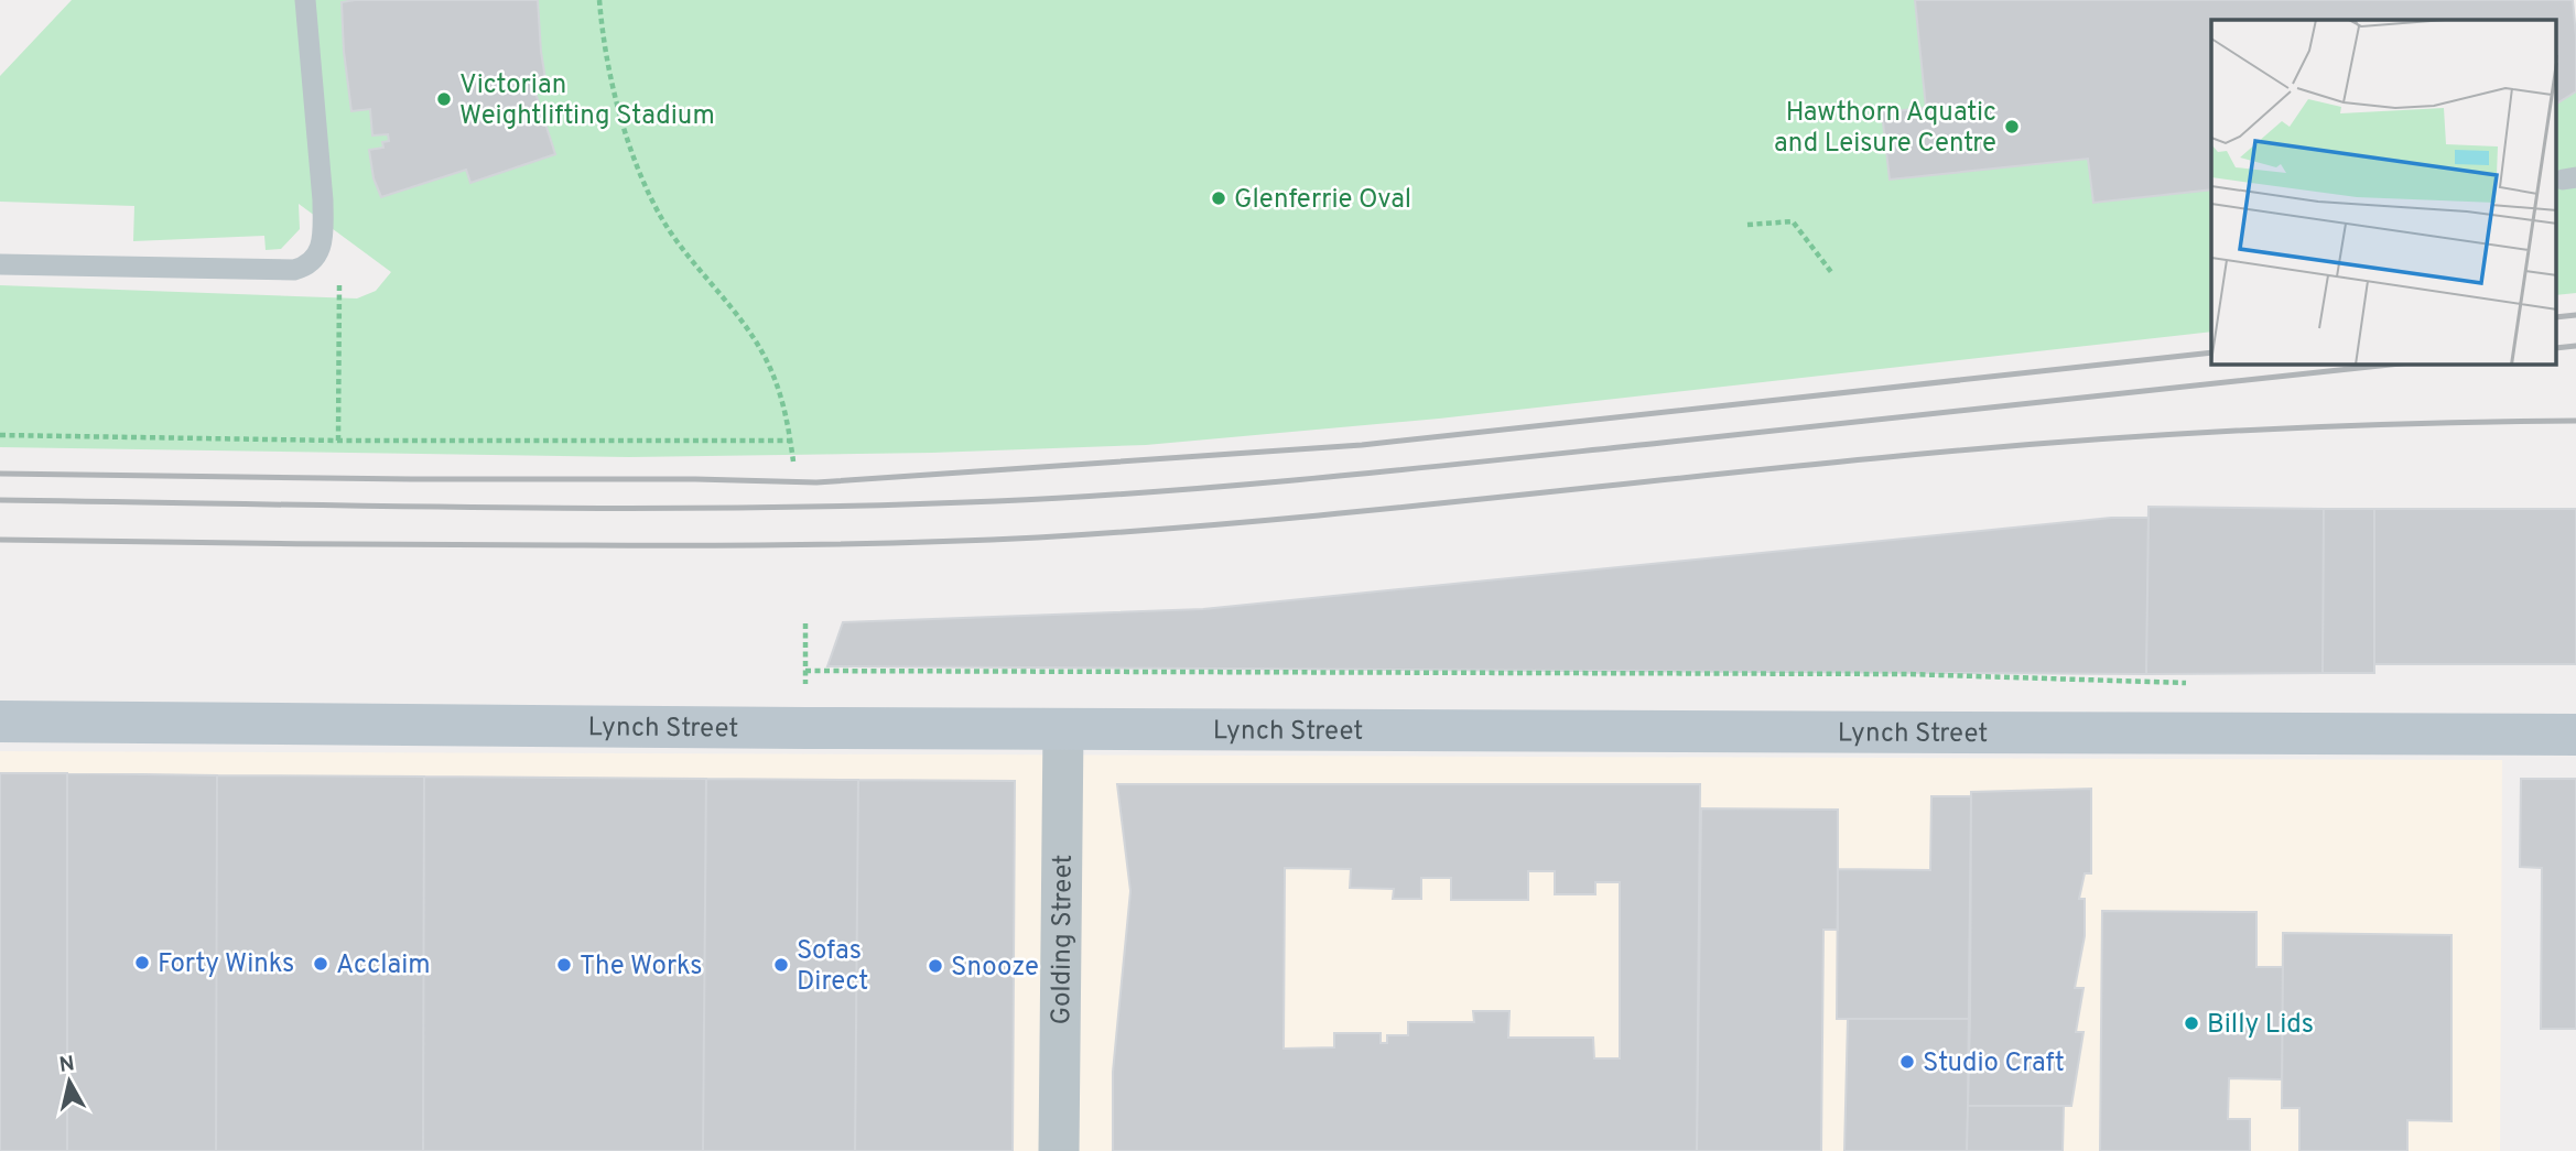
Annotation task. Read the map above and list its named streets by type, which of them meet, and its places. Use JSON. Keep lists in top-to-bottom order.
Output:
{
  "streets": {
    "street": ["Lynch Street", "Golding Street"]
  },
  "crossings": [
    ["Lynch Street", "Golding Street"]
  ],
  "places": [
    "Victorian Weightlifting Stadium",
    "Hawthorn Aquatic and Leisure Centre",
    "Glenferrie Oval",
    "Forty Winks",
    "Acclaim",
    "The Works",
    "Sofas Direct",
    "Snooze",
    "Billy Lids",
    "Studio Craft"
  ],
  "north": "top"
}
